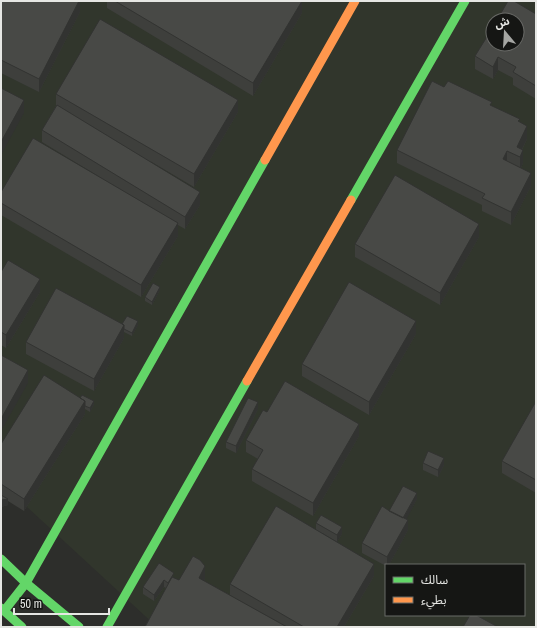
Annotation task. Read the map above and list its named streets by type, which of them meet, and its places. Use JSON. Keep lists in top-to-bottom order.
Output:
{
  "legend": ["سالك", "بطيء"],
  "scale_bar": "50 m",
  "north": "top"
}
